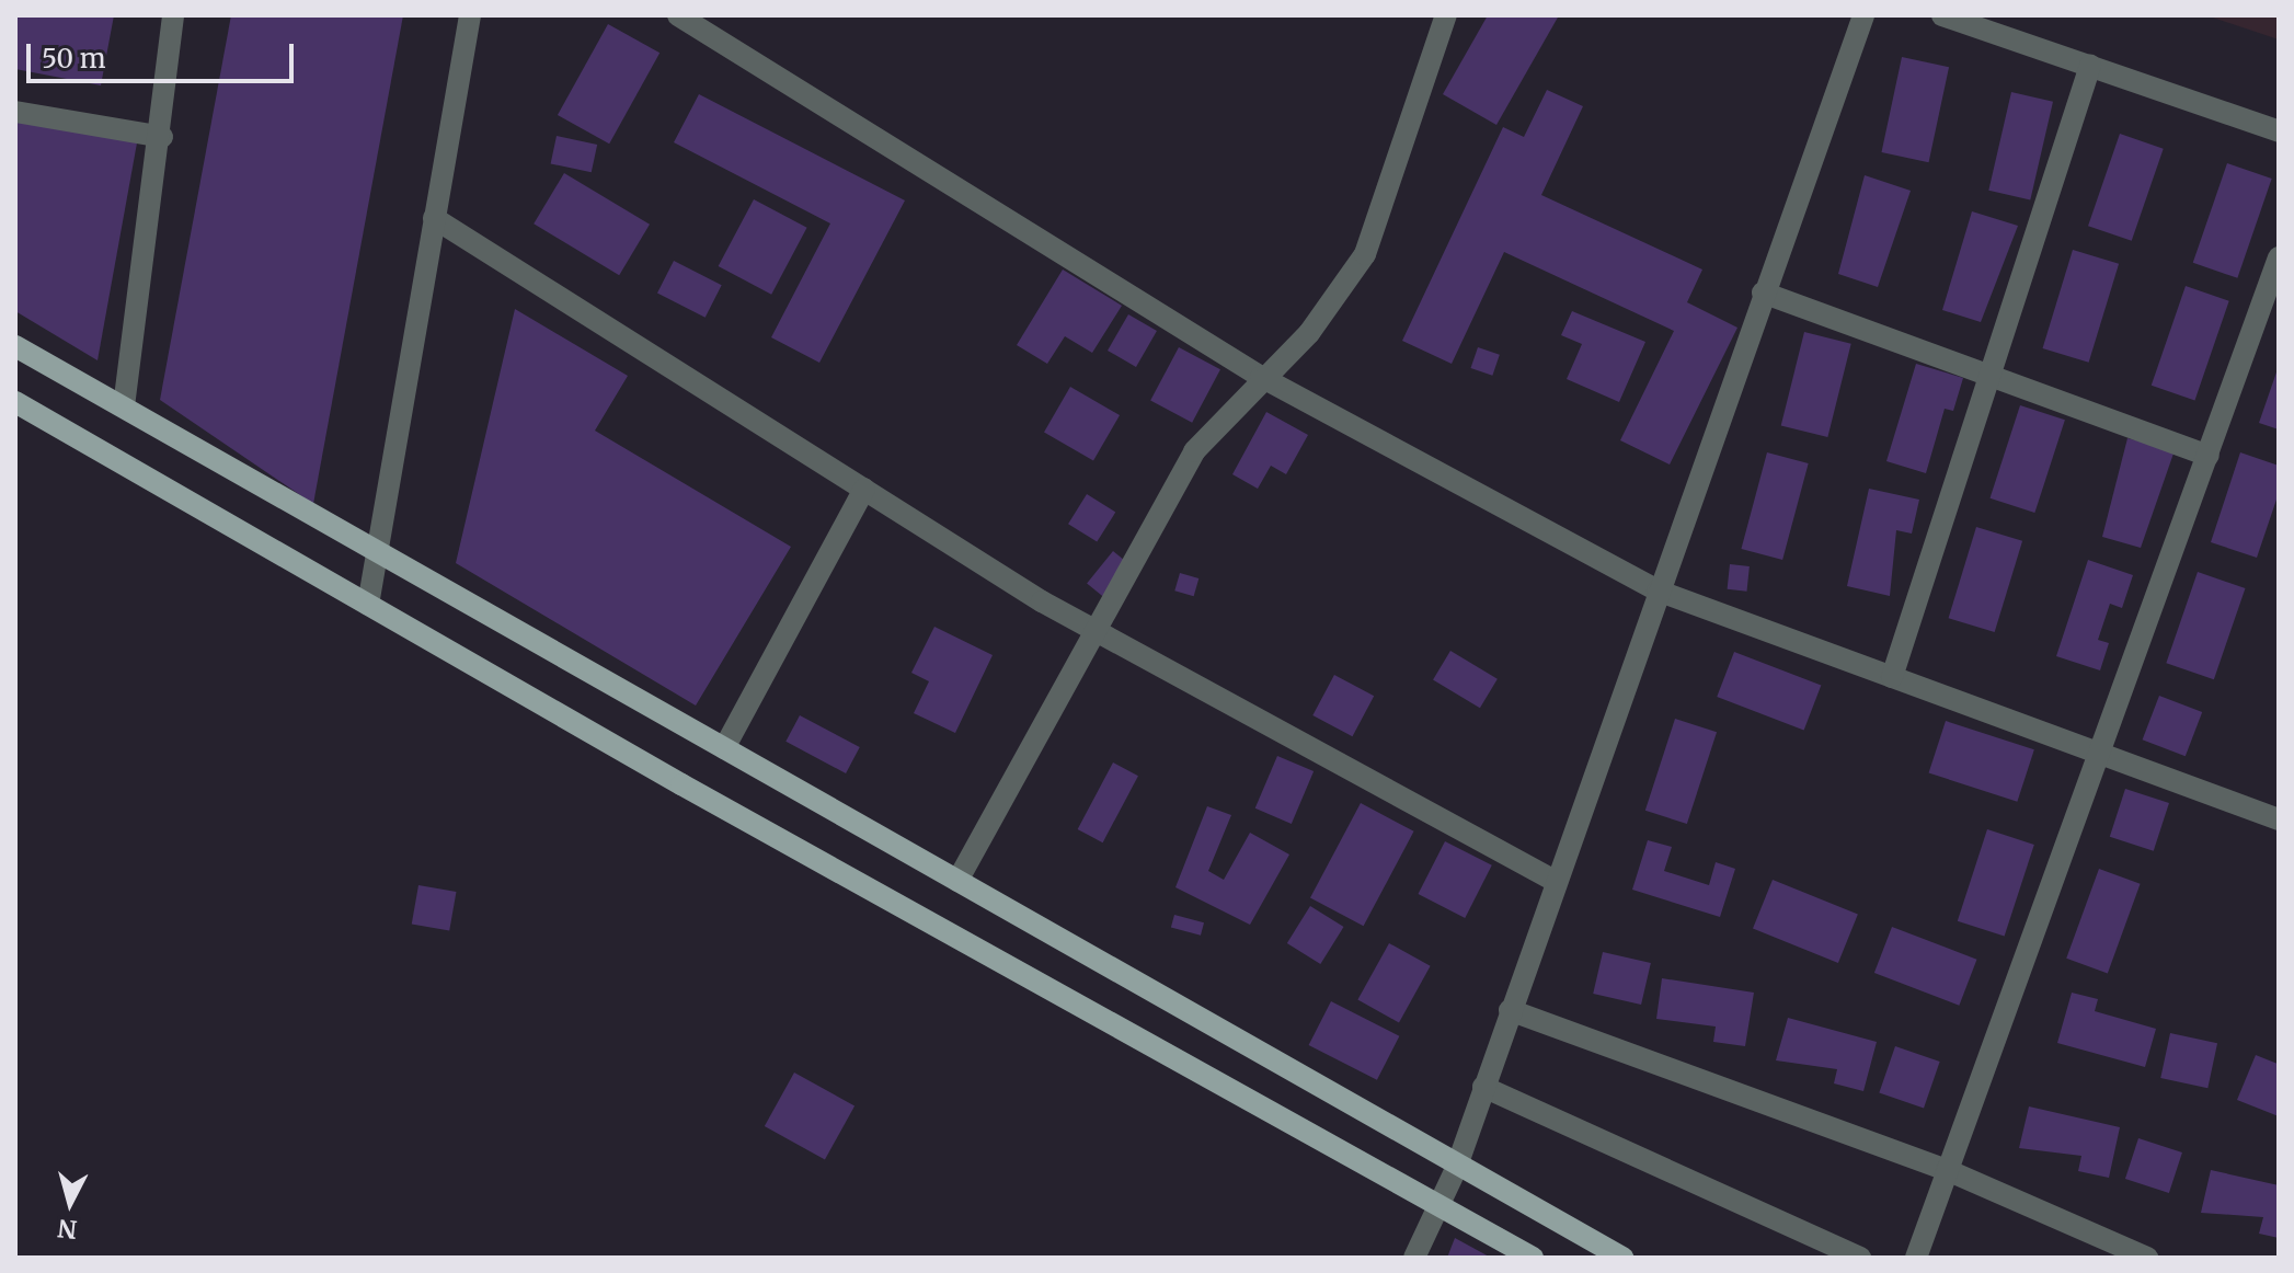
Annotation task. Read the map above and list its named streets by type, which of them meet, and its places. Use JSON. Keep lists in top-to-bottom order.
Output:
{
  "scale_bar": "50 m",
  "north": "bottom"
}
